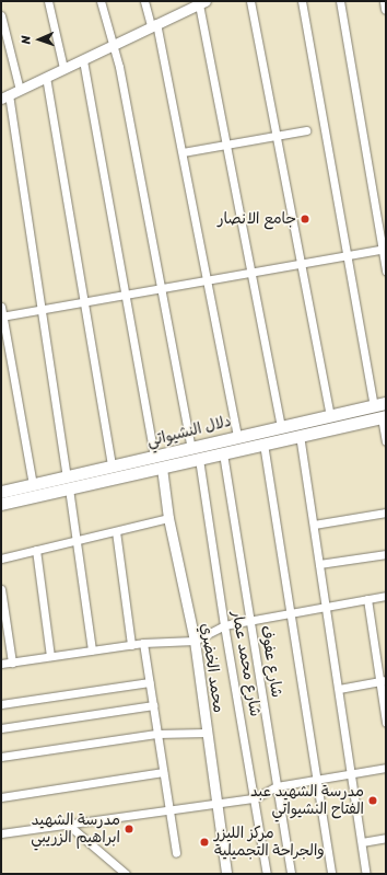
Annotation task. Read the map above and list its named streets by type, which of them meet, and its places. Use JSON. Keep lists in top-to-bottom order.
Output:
{
  "streets": {
    "main road": ["دلال النشيواتي"],
    "street": ["شارع عفوف", "شارع محمد عمار", "محمد الخضري"]
  },
  "crossings": [
    ["دلال النشيواتي", "شارع عفوف"],
    ["دلال النشيواتي", "شارع محمد عمار"],
    ["دلال النشيواتي", "محمد الخضري"]
  ],
  "places": [
    "جامع الانصار",
    "مدرسة الشهيد عبد الفتاح النشيواتي",
    "مدرسة الشهيد ابراهيم الزريبي",
    "مركز الليزر والجراحة التجميلية"
  ],
  "north": "left"
}
